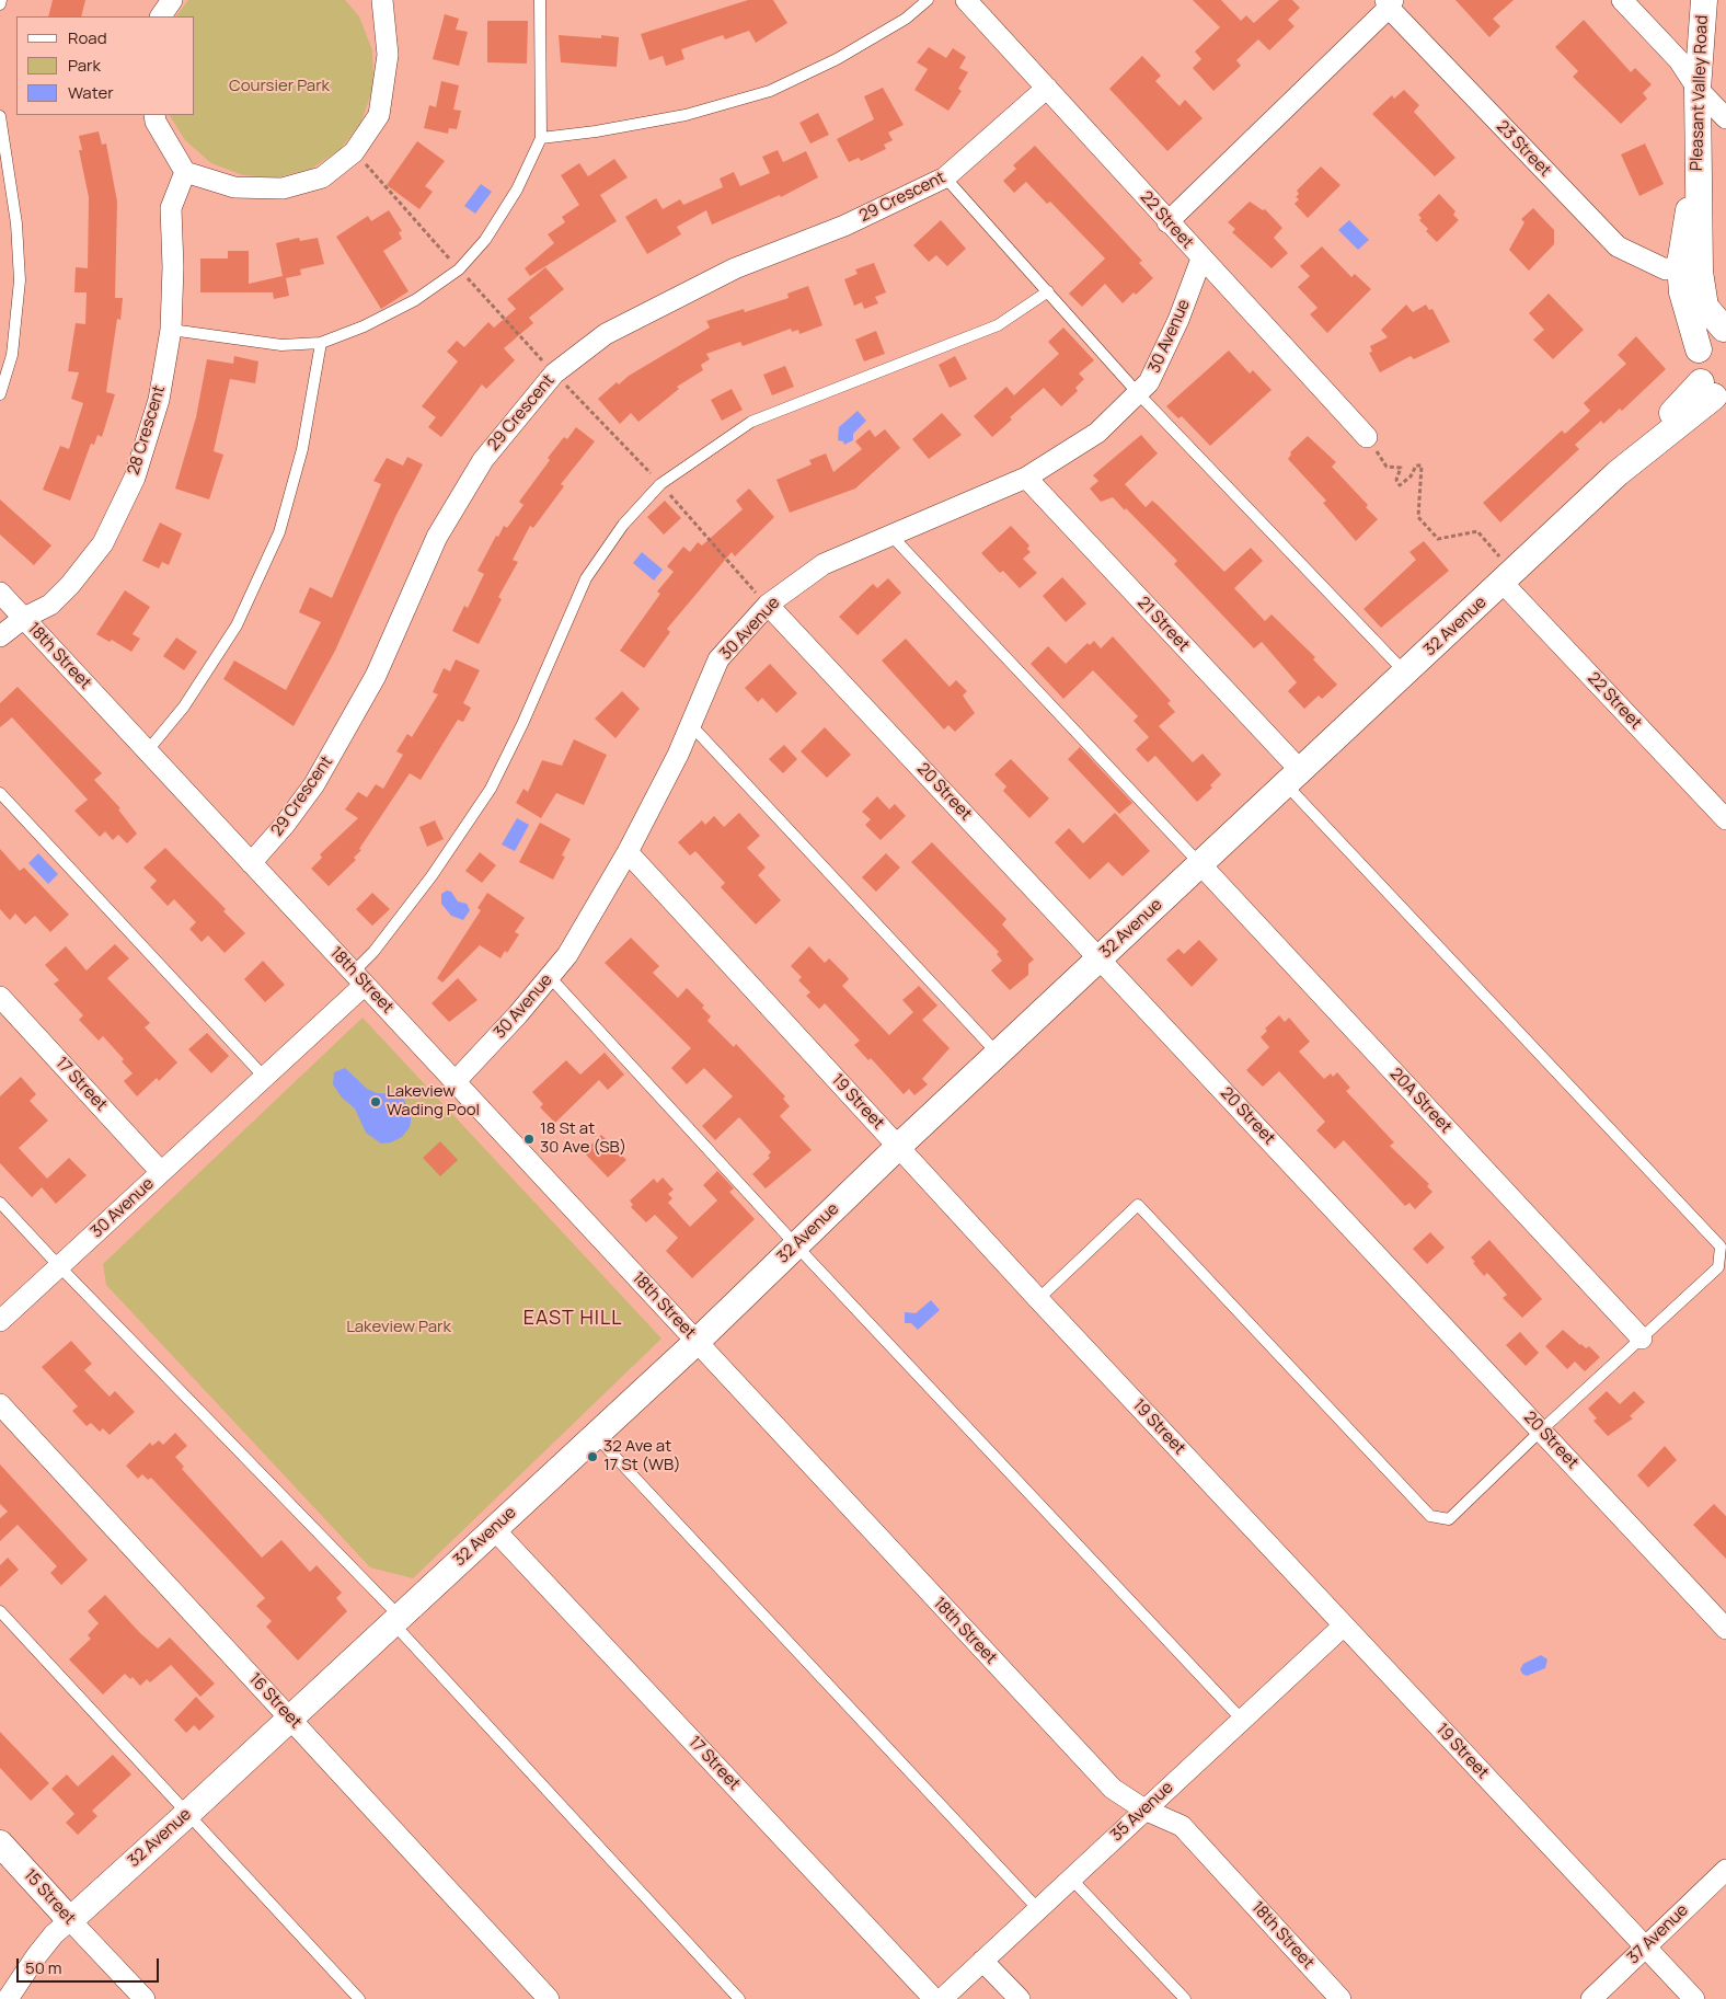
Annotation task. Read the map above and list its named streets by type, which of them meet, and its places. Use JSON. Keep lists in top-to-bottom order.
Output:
{
  "streets": {
    "street": [
      "Pleasant Valley Road",
      "23 Street",
      "29 Crescent",
      "22 Street",
      "30 Avenue",
      "28 Crescent",
      "21 Street",
      "32 Avenue",
      "18th Street",
      "20 Street",
      "17 Street",
      "20A Street",
      "19 Street",
      "16 Street",
      "35 Avenue",
      "15 Street",
      "37 Avenue"
    ]
  },
  "crossings": [
    ["Pleasant Valley Road", "23 Street"],
    ["Pleasant Valley Road", "32 Avenue"],
    ["29 Crescent", "22 Street"],
    ["29 Crescent", "18th Street"],
    ["22 Street", "30 Avenue"],
    ["22 Street", "32 Avenue"],
    ["30 Avenue", "21 Street"],
    ["30 Avenue", "18th Street"],
    ["30 Avenue", "20 Street"],
    ["30 Avenue", "17 Street"],
    ["30 Avenue", "19 Street"],
    ["28 Crescent", "18th Street"],
    ["21 Street", "32 Avenue"],
    ["32 Avenue", "18th Street"],
    ["32 Avenue", "20 Street"],
    ["32 Avenue", "17 Street"],
    ["32 Avenue", "20A Street"],
    ["32 Avenue", "19 Street"],
    ["32 Avenue", "16 Street"],
    ["32 Avenue", "15 Street"],
    ["18th Street", "35 Avenue"],
    ["19 Street", "35 Avenue"],
    ["19 Street", "37 Avenue"]
  ],
  "districts": ["EAST HILL"],
  "parks": ["Coursier Park", "Lakeview Park"],
  "places": ["Lakeview Wading Pool", "18 St at 30 Ave (SB)", "32 Ave at 17 St (WB)"],
  "legend": ["Road", "Park", "Water"],
  "scale_bar": "50 m"
}
